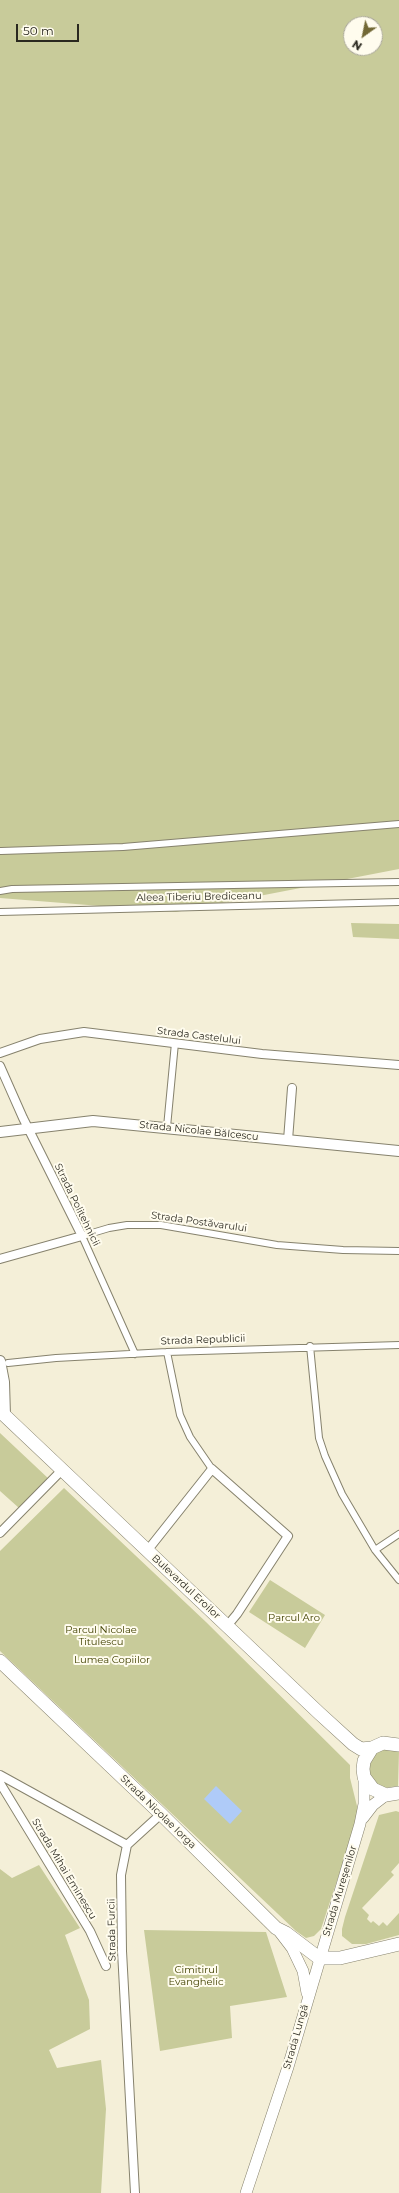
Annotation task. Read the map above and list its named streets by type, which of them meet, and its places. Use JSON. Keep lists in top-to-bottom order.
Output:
{
  "streets": {
    "main road": [
      "Bulevardul Eroilor",
      "Strada Nicolae Iorga",
      "Strada Mureșenilor",
      "Strada Lungă"
    ],
    "street": [
      "Aleea Tiberiu Brediceanu",
      "Strada Castelului",
      "Strada Nicolae Bălcescu",
      "Strada Politehnicii",
      "Strada Postăvarului",
      "Strada Republicii",
      "Strada Mihai Eminescu",
      "Strada Furcii"
    ]
  },
  "crossings": [
    ["Strada Nicolae Bălcescu", "Strada Politehnicii"],
    ["Strada Politehnicii", "Strada Postăvarului"],
    ["Strada Politehnicii", "Strada Republicii"],
    ["Strada Republicii", "Bulevardul Eroilor"],
    ["Strada Nicolae Iorga", "Strada Mureșenilor"],
    ["Strada Nicolae Iorga", "Strada Lungă"],
    ["Strada Mureșenilor", "Strada Lungă"]
  ],
  "parks": [
    "Parcul Aro",
    "Parcul Nicolae Titulescu",
    "Lumea Copiilor",
    "Cimitirul Evanghelic"
  ],
  "scale_bar": "50 m",
  "north": "bottom left"
}
